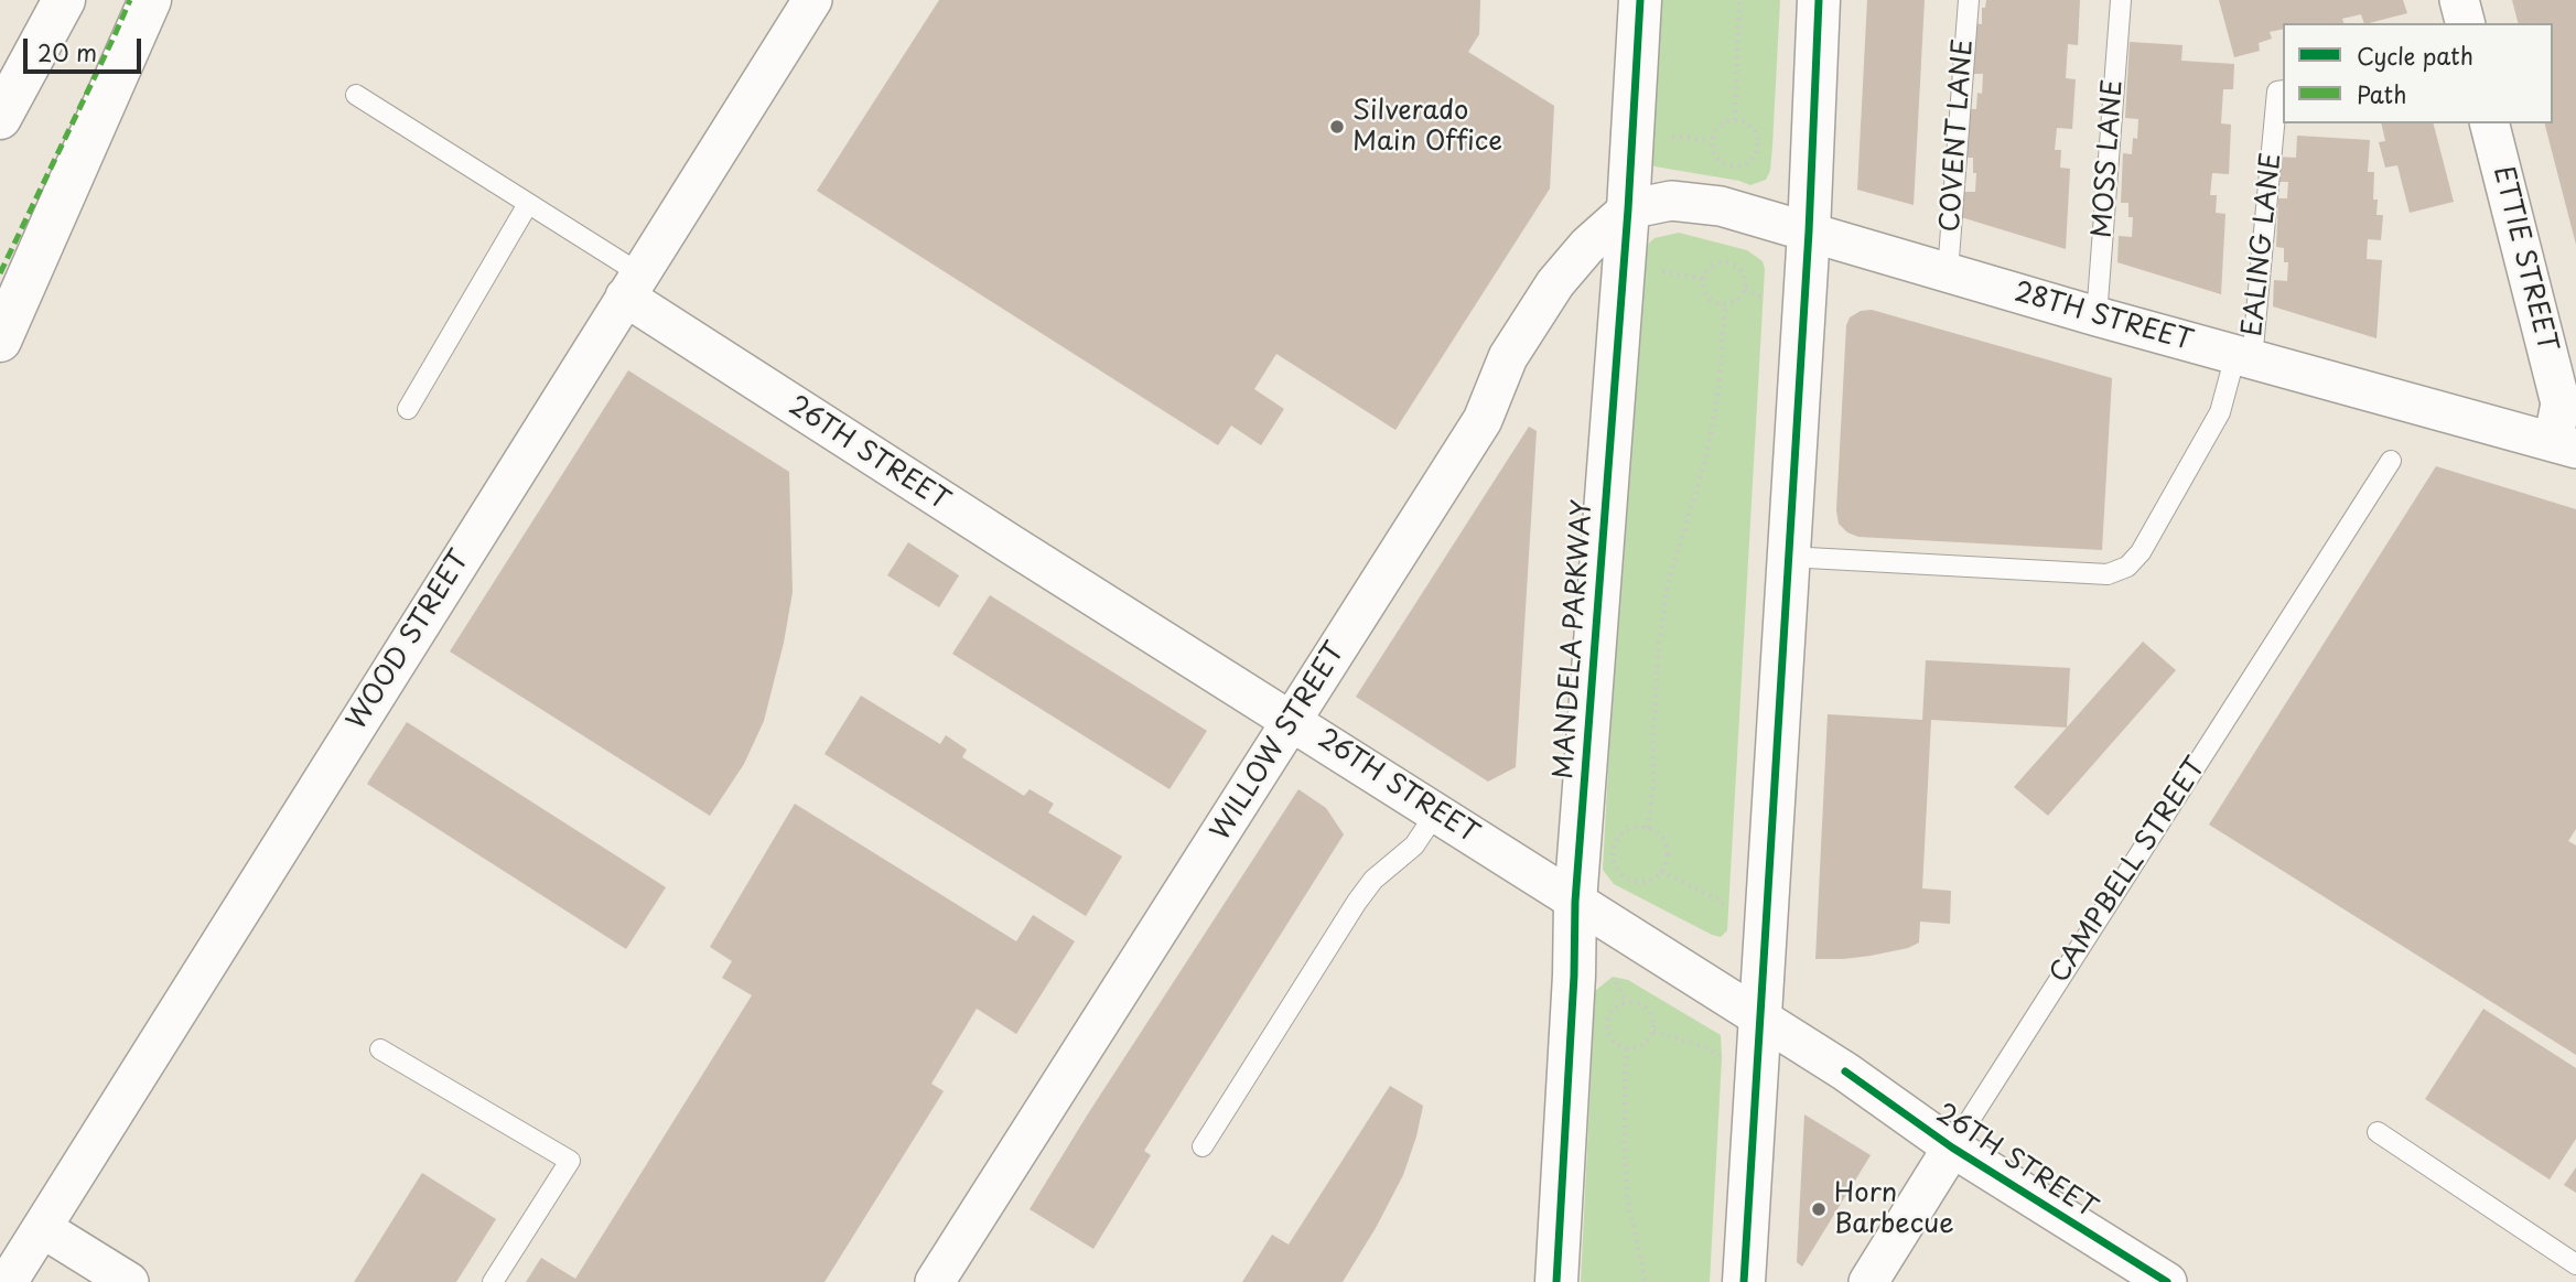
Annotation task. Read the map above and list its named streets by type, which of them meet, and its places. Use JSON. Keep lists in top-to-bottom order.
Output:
{
  "streets": {
    "main road": ["MANDELA PARKWAY"],
    "street": [
      "ETTIE STREET",
      "28TH STREET",
      "26TH STREET",
      "WOOD STREET",
      "WILLOW STREET",
      "CAMPBELL STREET"
    ],
    "lane": ["COVENT LANE", "MOSS LANE", "EALING LANE"]
  },
  "crossings": [
    ["COVENT LANE", "28TH STREET"],
    ["MOSS LANE", "28TH STREET"],
    ["EALING LANE", "28TH STREET"],
    ["ETTIE STREET", "28TH STREET"],
    ["28TH STREET", "MANDELA PARKWAY"],
    ["28TH STREET", "WILLOW STREET"],
    ["26TH STREET", "MANDELA PARKWAY"],
    ["26TH STREET", "WOOD STREET"],
    ["26TH STREET", "WILLOW STREET"],
    ["26TH STREET", "CAMPBELL STREET"],
    ["MANDELA PARKWAY", "WILLOW STREET"]
  ],
  "places": ["Silverado Main Office", "Horn Barbecue"],
  "legend": ["Cycle path", "Path"],
  "scale_bar": "20 m"
}
